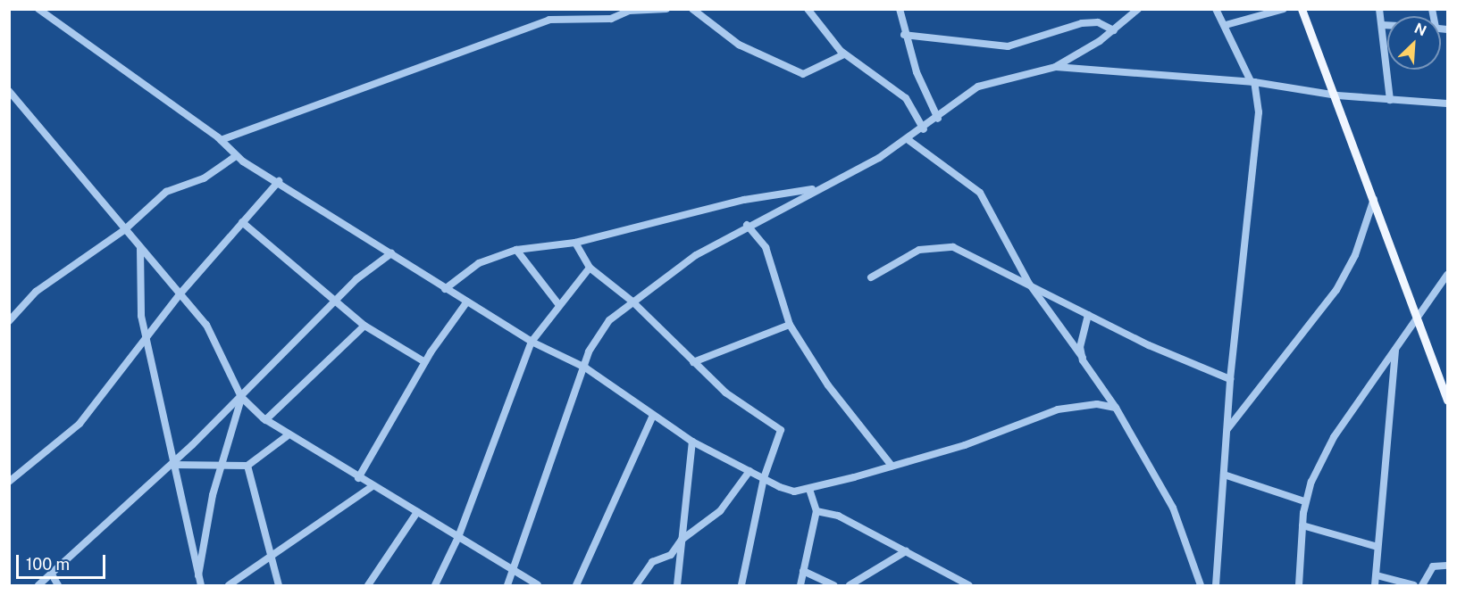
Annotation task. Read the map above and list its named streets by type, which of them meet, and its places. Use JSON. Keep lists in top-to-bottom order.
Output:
{
  "scale_bar": "100 m",
  "north": "top right"
}
